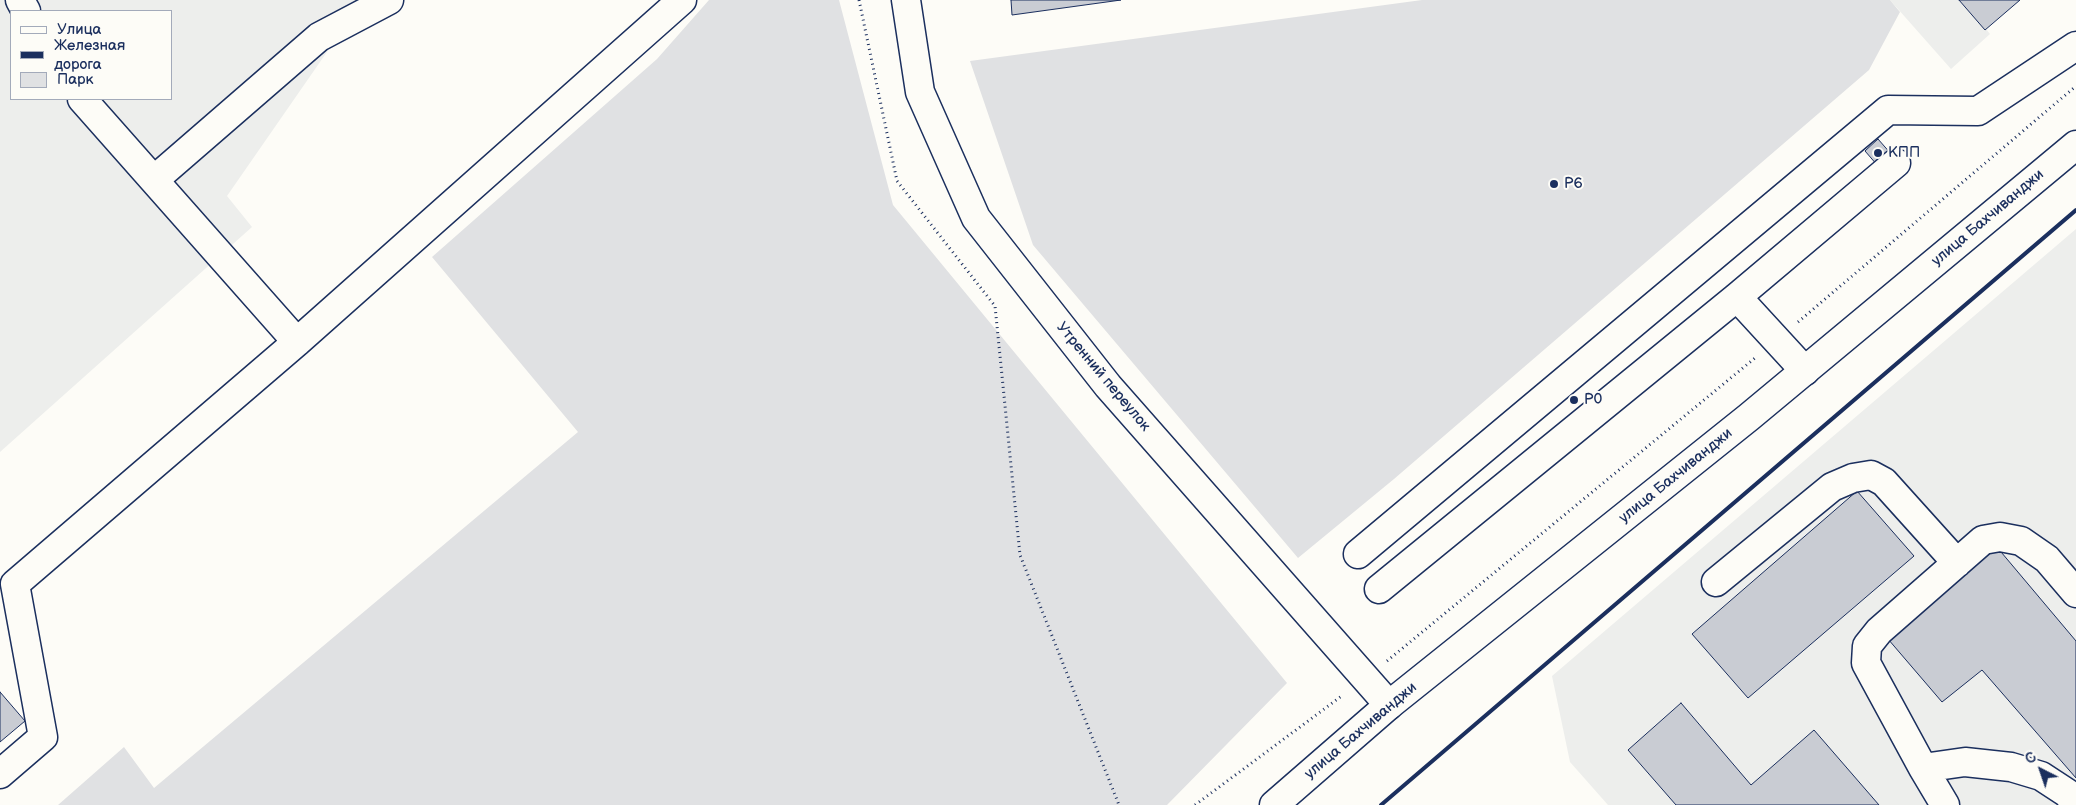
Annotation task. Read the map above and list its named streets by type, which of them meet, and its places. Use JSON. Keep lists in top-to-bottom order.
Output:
{
  "streets": {
    "main road": ["улица Бахчиванджи", "Утренний переулок"]
  },
  "crossings": [
    ["улица Бахчиванджи", "Утренний переулок"]
  ],
  "places": ["КПП", "P6", "P0"],
  "legend": ["Улица", "Железная дорога", "Парк"],
  "north": "top left"
}
